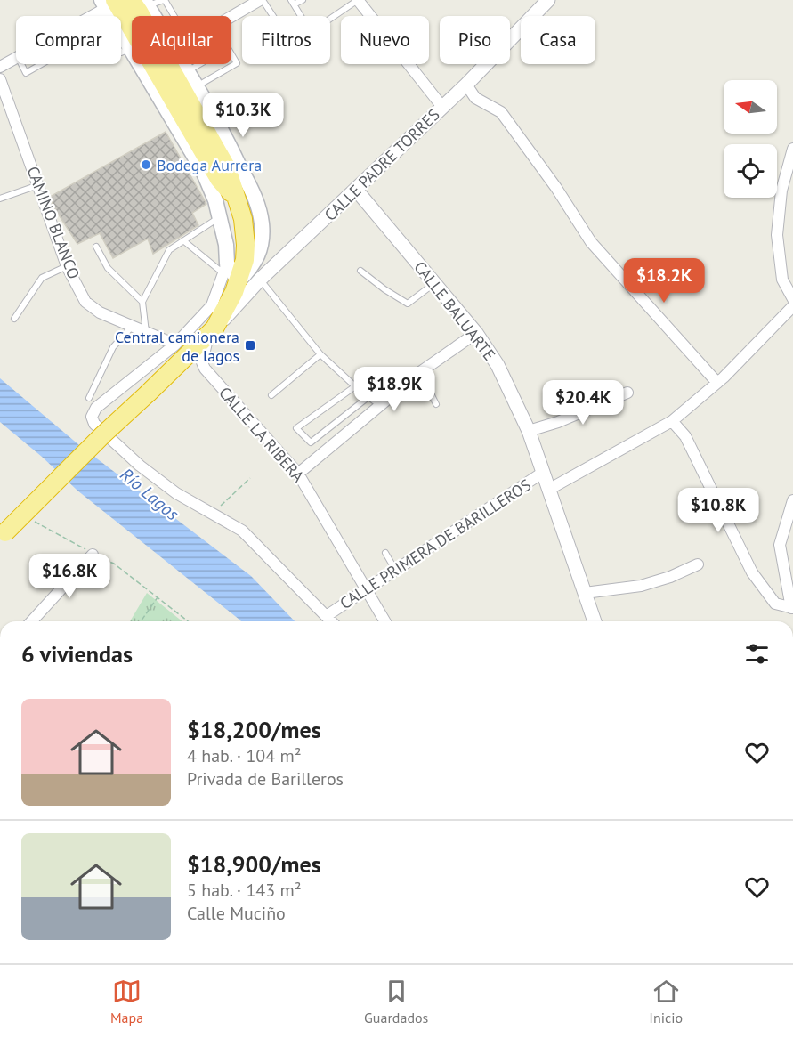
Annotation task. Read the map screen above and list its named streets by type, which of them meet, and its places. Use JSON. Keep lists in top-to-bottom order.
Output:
{
  "streets": {
    "street": [
      "CALLE PADRE TORRES",
      "CAMINO BLANCO",
      "CALLE BALUARTE",
      "CALLE LA RIBERA",
      "CALLE PRIMERA DE BARILLEROS"
    ]
  },
  "crossings": [
    ["CALLE PADRE TORRES", "CALLE BALUARTE"],
    ["CALLE PADRE TORRES", "CALLE LA RIBERA"],
    ["CALLE BALUARTE", "CALLE PRIMERA DE BARILLEROS"],
    ["CALLE LA RIBERA", "CALLE PRIMERA DE BARILLEROS"]
  ],
  "water": ["Río Lagos"],
  "places": {
    "other": ["Bodega Aurrera"],
    "transit": ["Central camionera de lagos"]
  },
  "north": "left",
  "page": {
    "chip": [
      "Comprar",
      "Alquilar",
      "Filtros",
      "Nuevo",
      "Piso",
      "Casa"
    ],
    "price": [
      "$10.3K",
      "$18.2K",
      "$18.9K",
      "$20.4K",
      "$10.8K",
      "$16.8K"
    ],
    "heading": "6 viviendas",
    "list": [
      {
        "name": "$18,200/mes",
        "note": "4 hab. · 104 m² · Privada de Barilleros"
      },
      {
        "name": "$18,900/mes",
        "note": "5 hab. · 143 m² · Calle Muciño"
      }
    ],
    "tabs": ["Mapa", "Guardados", "Inicio"]
  }
}
